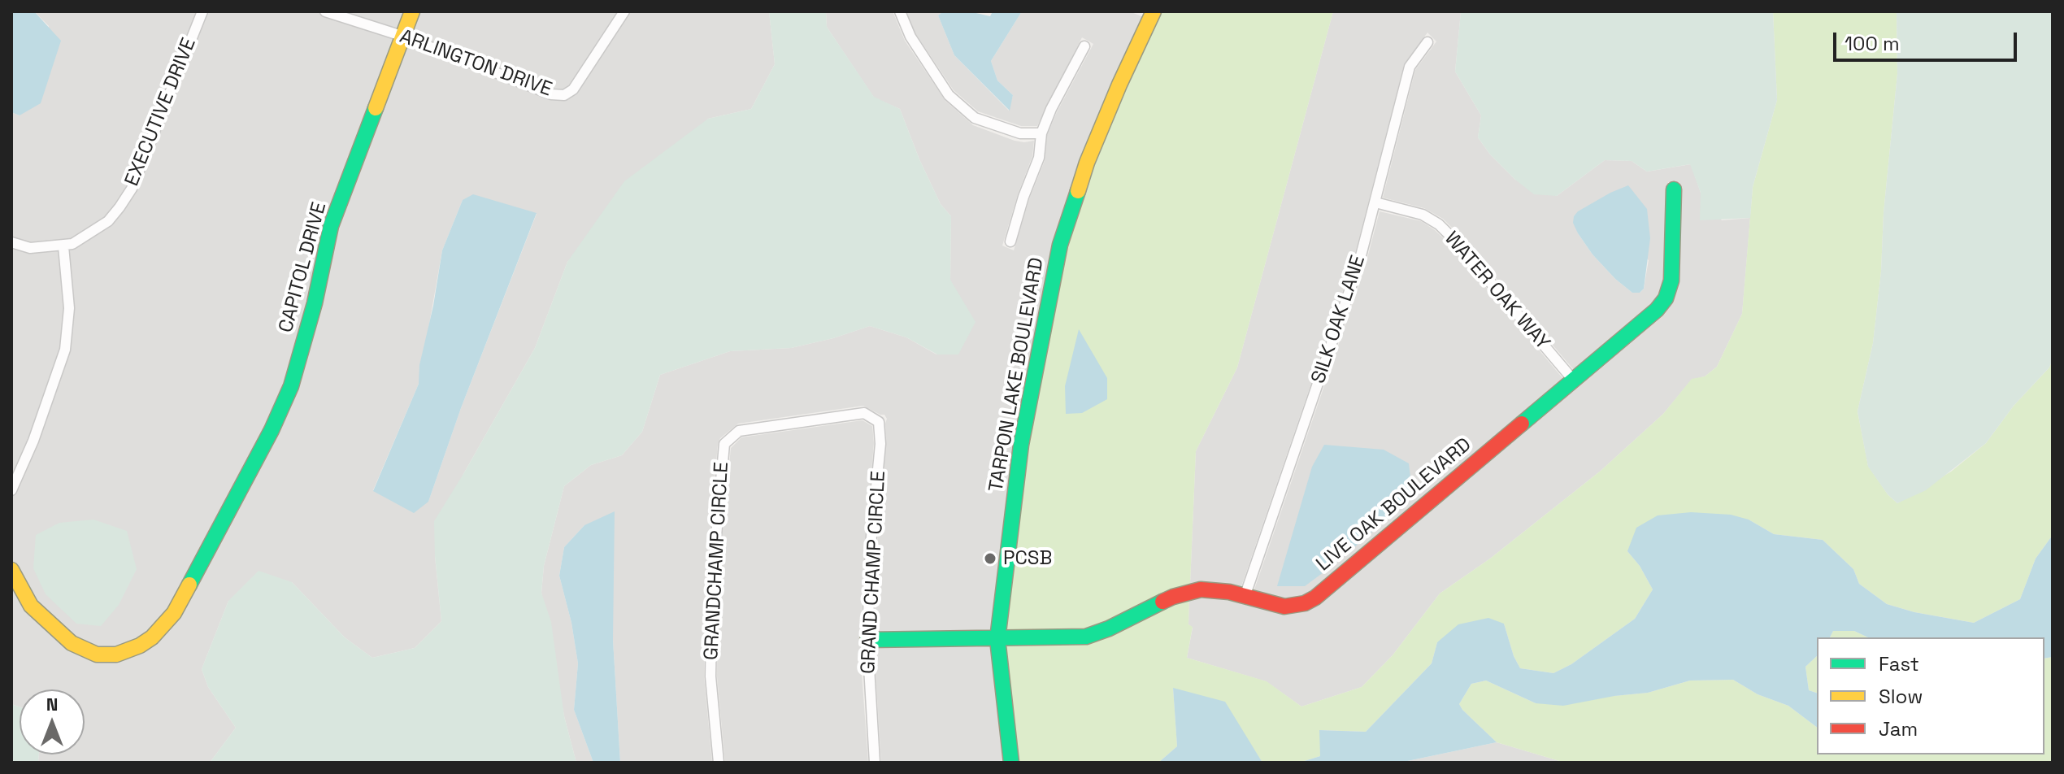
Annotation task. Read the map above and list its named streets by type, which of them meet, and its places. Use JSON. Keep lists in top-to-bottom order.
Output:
{
  "streets": {
    "street": [
      "ARLINGTON DRIVE",
      "EXECUTIVE DRIVE",
      "CAPITOL DRIVE",
      "WATER OAK WAY",
      "SILK OAK LANE",
      "TARPON LAKE BOULEVARD",
      "LIVE OAK BOULEVARD",
      "GRANDCHAMP CIRCLE",
      "GRAND CHAMP CIRCLE"
    ]
  },
  "crossings": [
    ["ARLINGTON DRIVE", "CAPITOL DRIVE"],
    ["WATER OAK WAY", "SILK OAK LANE"],
    ["WATER OAK WAY", "LIVE OAK BOULEVARD"],
    ["SILK OAK LANE", "LIVE OAK BOULEVARD"],
    ["TARPON LAKE BOULEVARD", "LIVE OAK BOULEVARD"],
    ["LIVE OAK BOULEVARD", "GRAND CHAMP CIRCLE"],
    ["GRANDCHAMP CIRCLE", "GRAND CHAMP CIRCLE"]
  ],
  "places": ["PCSB"],
  "legend": ["Fast", "Slow", "Jam"],
  "scale_bar": "100 m",
  "north": "top"
}
